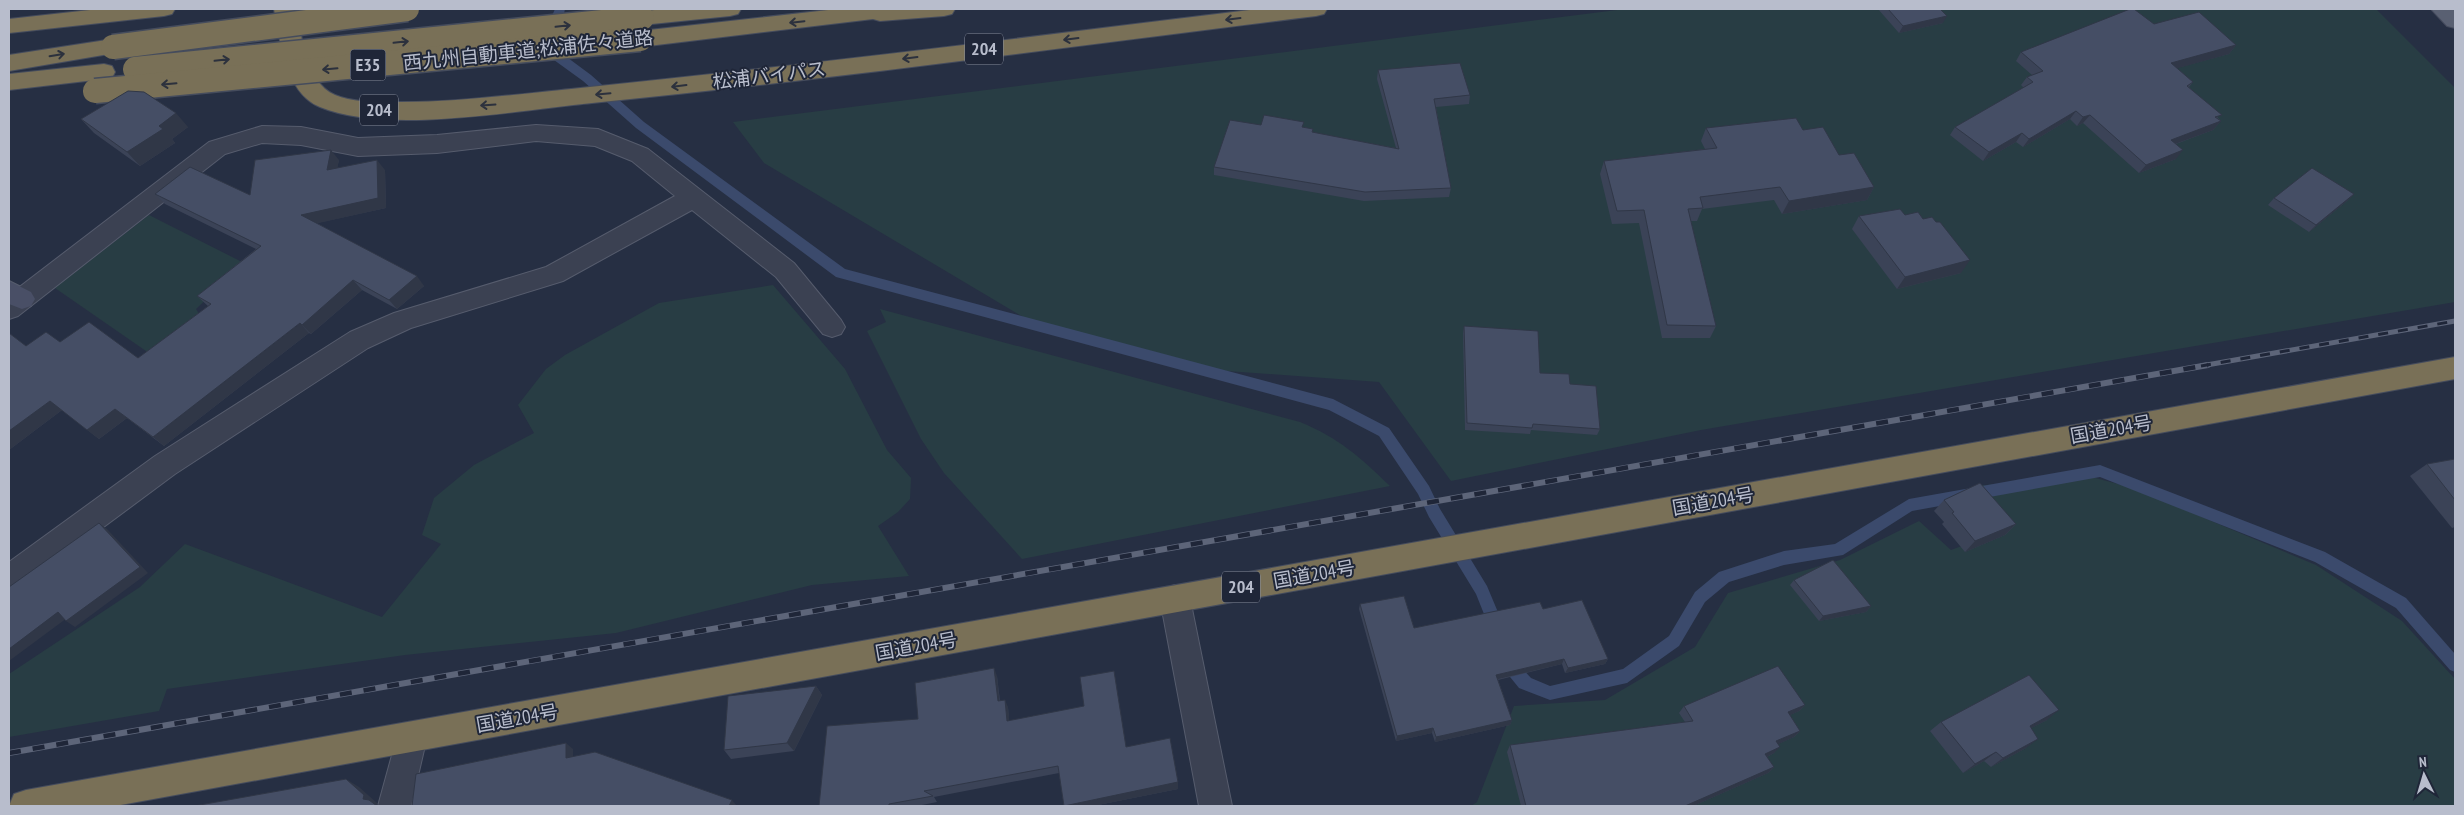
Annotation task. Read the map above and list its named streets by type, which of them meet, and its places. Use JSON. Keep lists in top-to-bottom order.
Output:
{
  "streets": {
    "highway": [
      "204",
      "西九州自動車道;松浦佐々道路",
      "E35",
      "松浦バイパス",
      "国道204号"
    ]
  },
  "north": "top"
}
